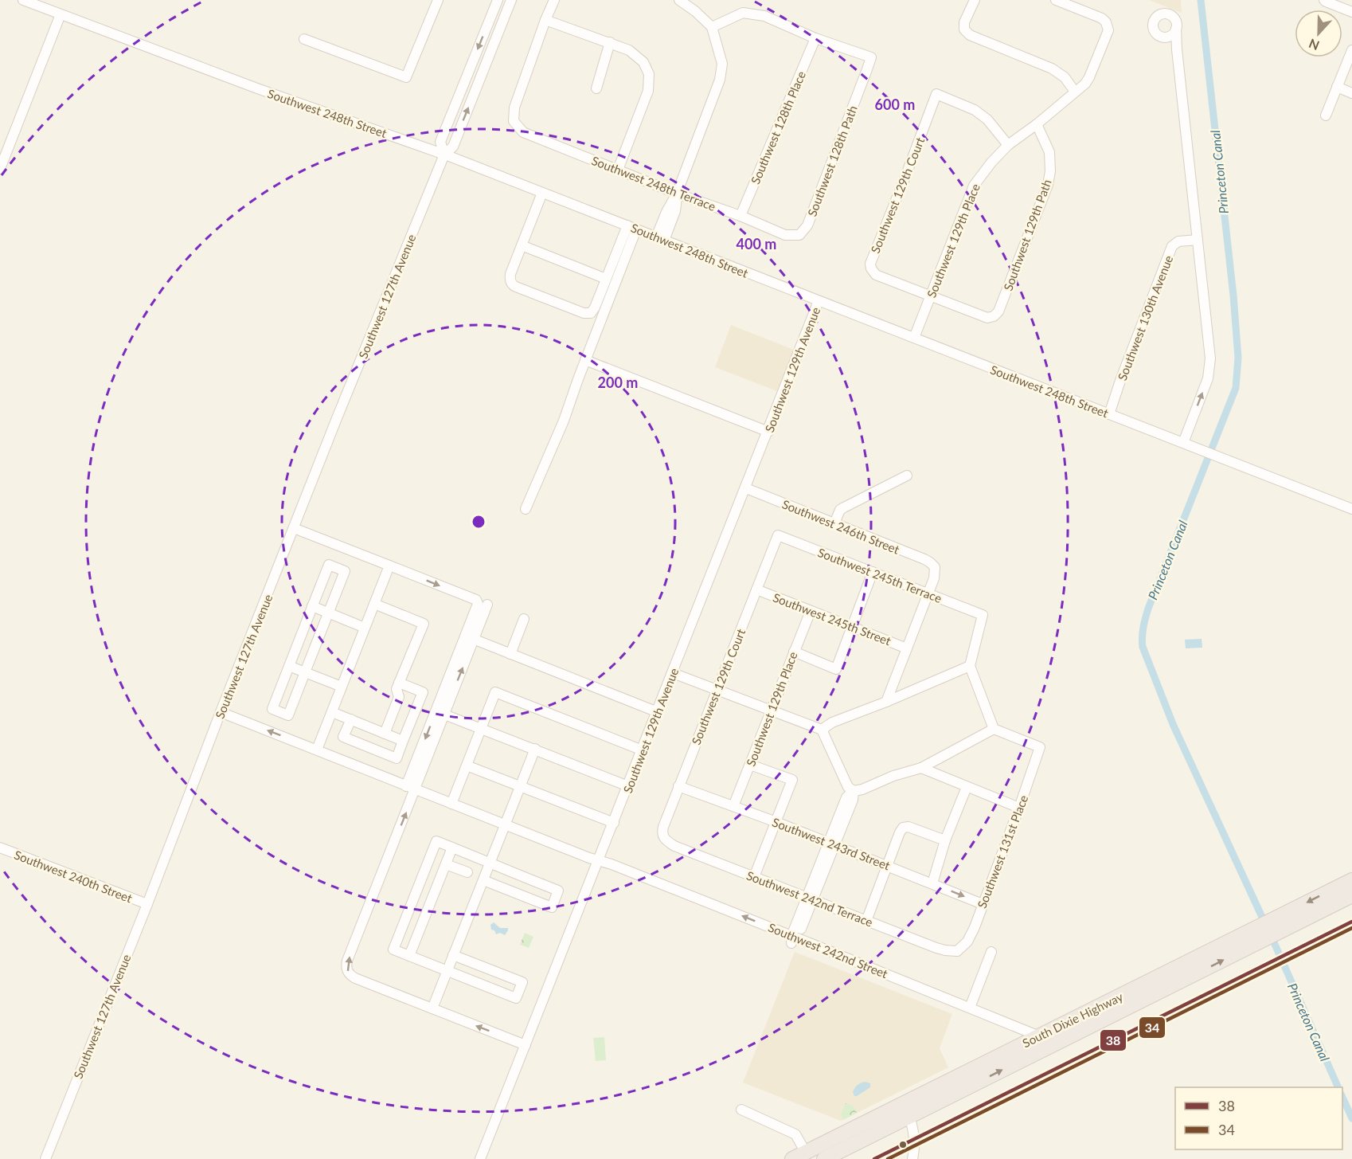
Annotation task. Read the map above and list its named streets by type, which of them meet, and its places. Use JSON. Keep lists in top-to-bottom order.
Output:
{
  "streets": {
    "highway": ["South Dixie Highway"],
    "street": [
      "Southwest 248th Street",
      "Southwest 128th Place",
      "Southwest 128th Path",
      "Southwest 248th Terrace",
      "Southwest 129th Court",
      "Southwest 129th Path",
      "Southwest 129th Place",
      "Southwest 127th Avenue",
      "Southwest 130th Avenue",
      "Southwest 129th Avenue",
      "Southwest 246th Street",
      "Southwest 245th Terrace",
      "Southwest 245th Street",
      "Southwest 243rd Street",
      "Southwest 131st Place",
      "Southwest 240th Street",
      "Southwest 242nd Terrace",
      "Southwest 242nd Street"
    ]
  },
  "crossings": [
    ["Southwest 248th Street", "Southwest 129th Place"],
    ["Southwest 248th Street", "Southwest 127th Avenue"],
    ["Southwest 248th Street", "Southwest 130th Avenue"],
    ["Southwest 248th Street", "Southwest 129th Avenue"],
    ["Southwest 128th Place", "Southwest 128th Path"],
    ["Southwest 128th Place", "Southwest 248th Terrace"],
    ["Southwest 128th Path", "Southwest 248th Terrace"],
    ["Southwest 129th Court", "Southwest 129th Path"],
    ["Southwest 129th Court", "Southwest 129th Place"],
    ["Southwest 129th Court", "Southwest 245th Terrace"],
    ["Southwest 129th Court", "Southwest 245th Street"],
    ["Southwest 129th Court", "Southwest 243rd Street"],
    ["Southwest 129th Court", "Southwest 242nd Terrace"],
    ["Southwest 129th Path", "Southwest 129th Place"],
    ["Southwest 129th Place", "Southwest 245th Street"],
    ["Southwest 129th Place", "Southwest 243rd Street"],
    ["Southwest 127th Avenue", "Southwest 240th Street"],
    ["Southwest 127th Avenue", "Southwest 242nd Street"],
    ["Southwest 129th Avenue", "Southwest 246th Street"],
    ["Southwest 129th Avenue", "Southwest 242nd Street"],
    ["Southwest 246th Street", "Southwest 245th Terrace"],
    ["Southwest 243rd Street", "Southwest 131st Place"],
    ["Southwest 131st Place", "Southwest 242nd Terrace"],
    ["Southwest 242nd Street", "South Dixie Highway"]
  ],
  "water": ["Princeton Canal"],
  "lines": ["transit line 38", "transit line 34"],
  "legend": ["38", "34"],
  "north": "bottom",
  "rings": ["600 m", "400 m", "200 m"]
}
